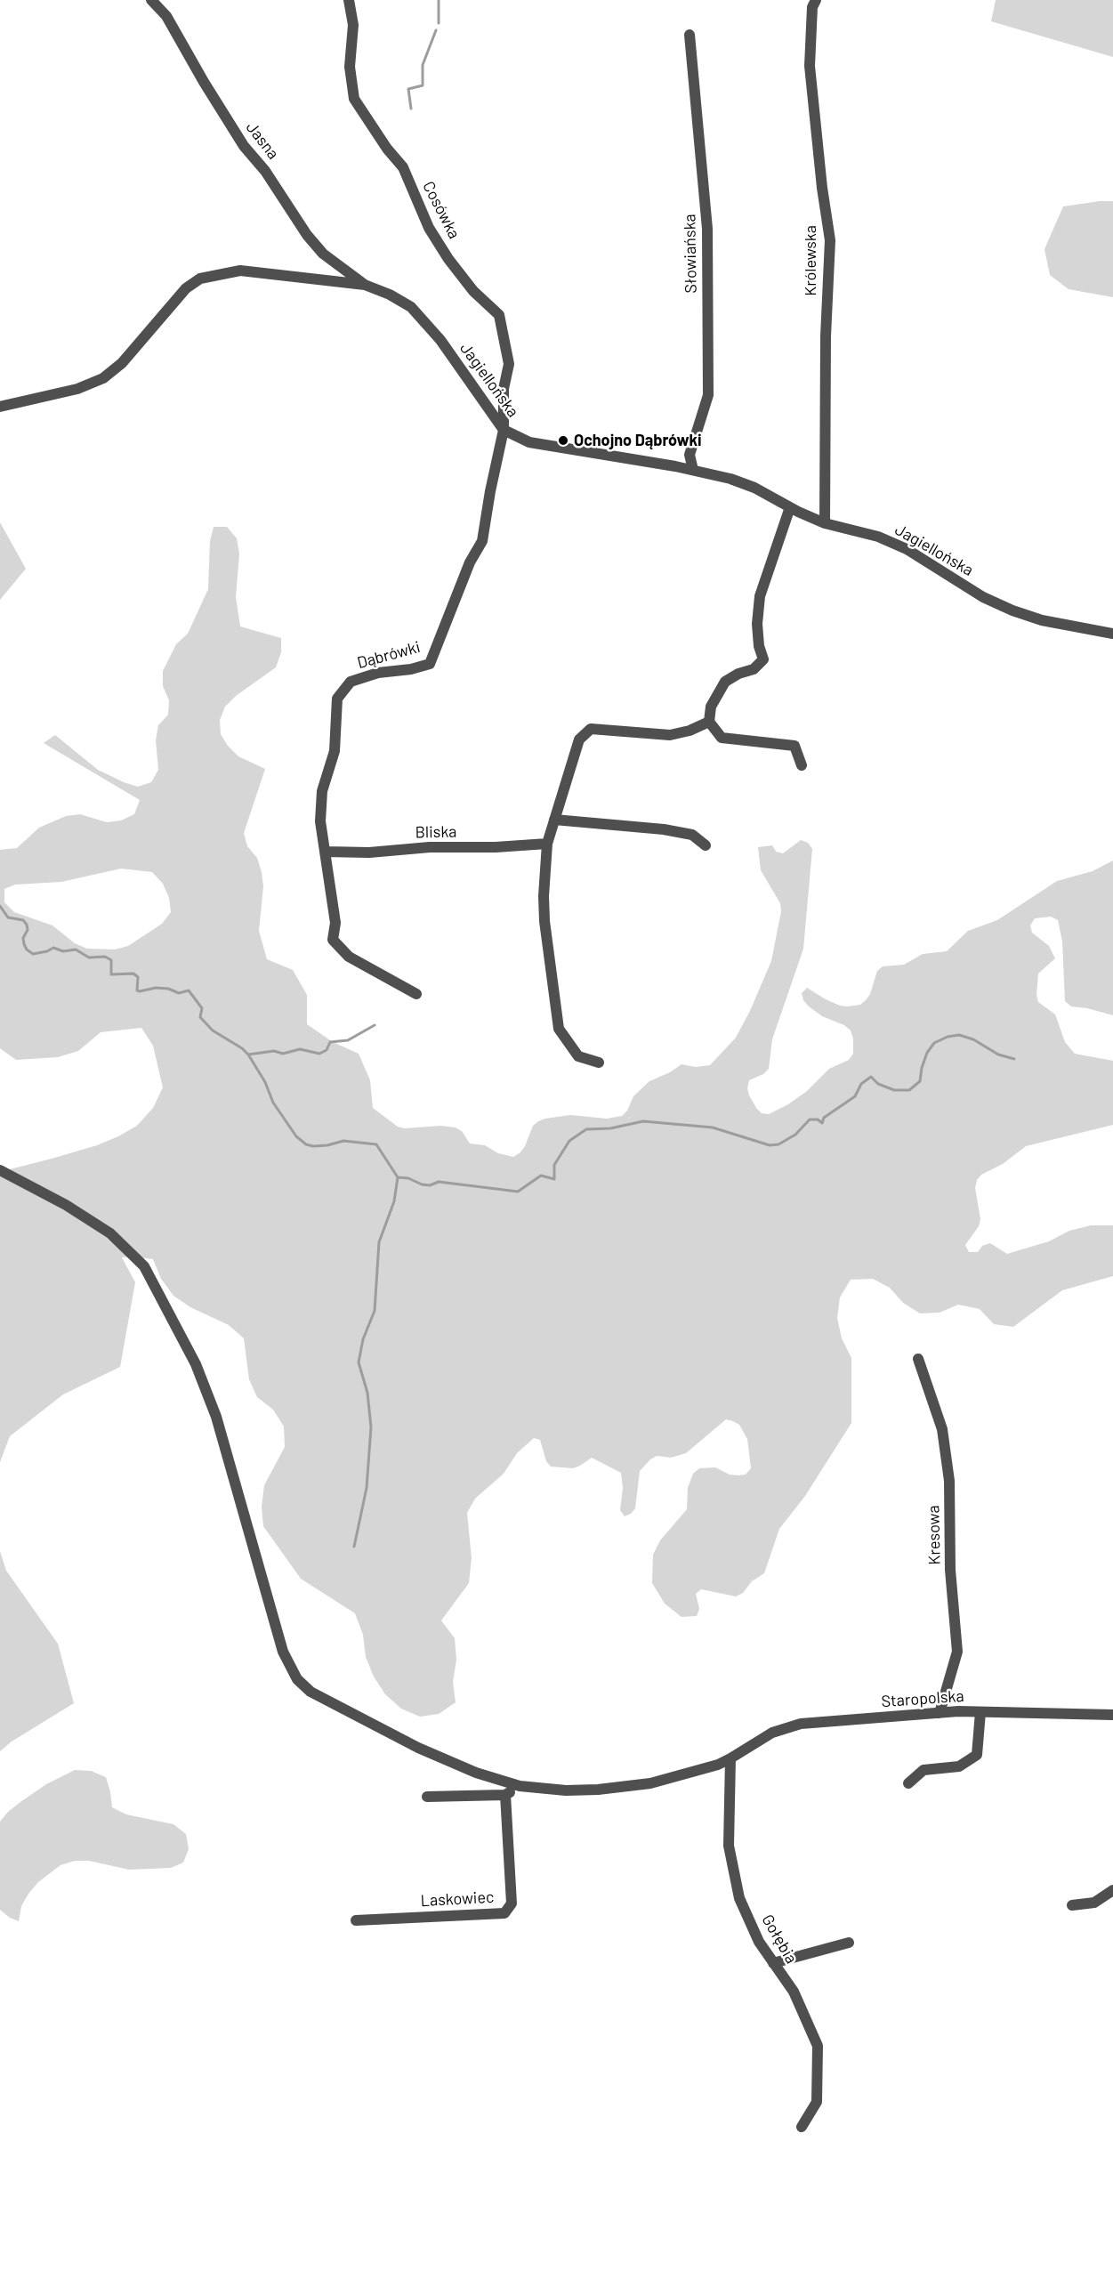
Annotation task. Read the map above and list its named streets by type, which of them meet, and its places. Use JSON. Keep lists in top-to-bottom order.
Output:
{
  "streets": {
    "street": [
      "Jasna",
      "Cosówka",
      "Słowiańska",
      "Królewska",
      "Jagiellońska",
      "Dąbrówki",
      "Bliska",
      "Kresowa",
      "Staropolska",
      "Laskowiec",
      "Gołębia"
    ]
  },
  "crossings": [
    ["Jasna", "Jagiellońska"],
    ["Cosówka", "Jagiellońska"],
    ["Cosówka", "Dąbrówki"],
    ["Słowiańska", "Jagiellońska"],
    ["Królewska", "Jagiellońska"],
    ["Jagiellońska", "Dąbrówki"],
    ["Dąbrówki", "Bliska"],
    ["Kresowa", "Staropolska"],
    ["Staropolska", "Gołębia"]
  ],
  "places": ["Ochojno Dąbrówki"]
}
